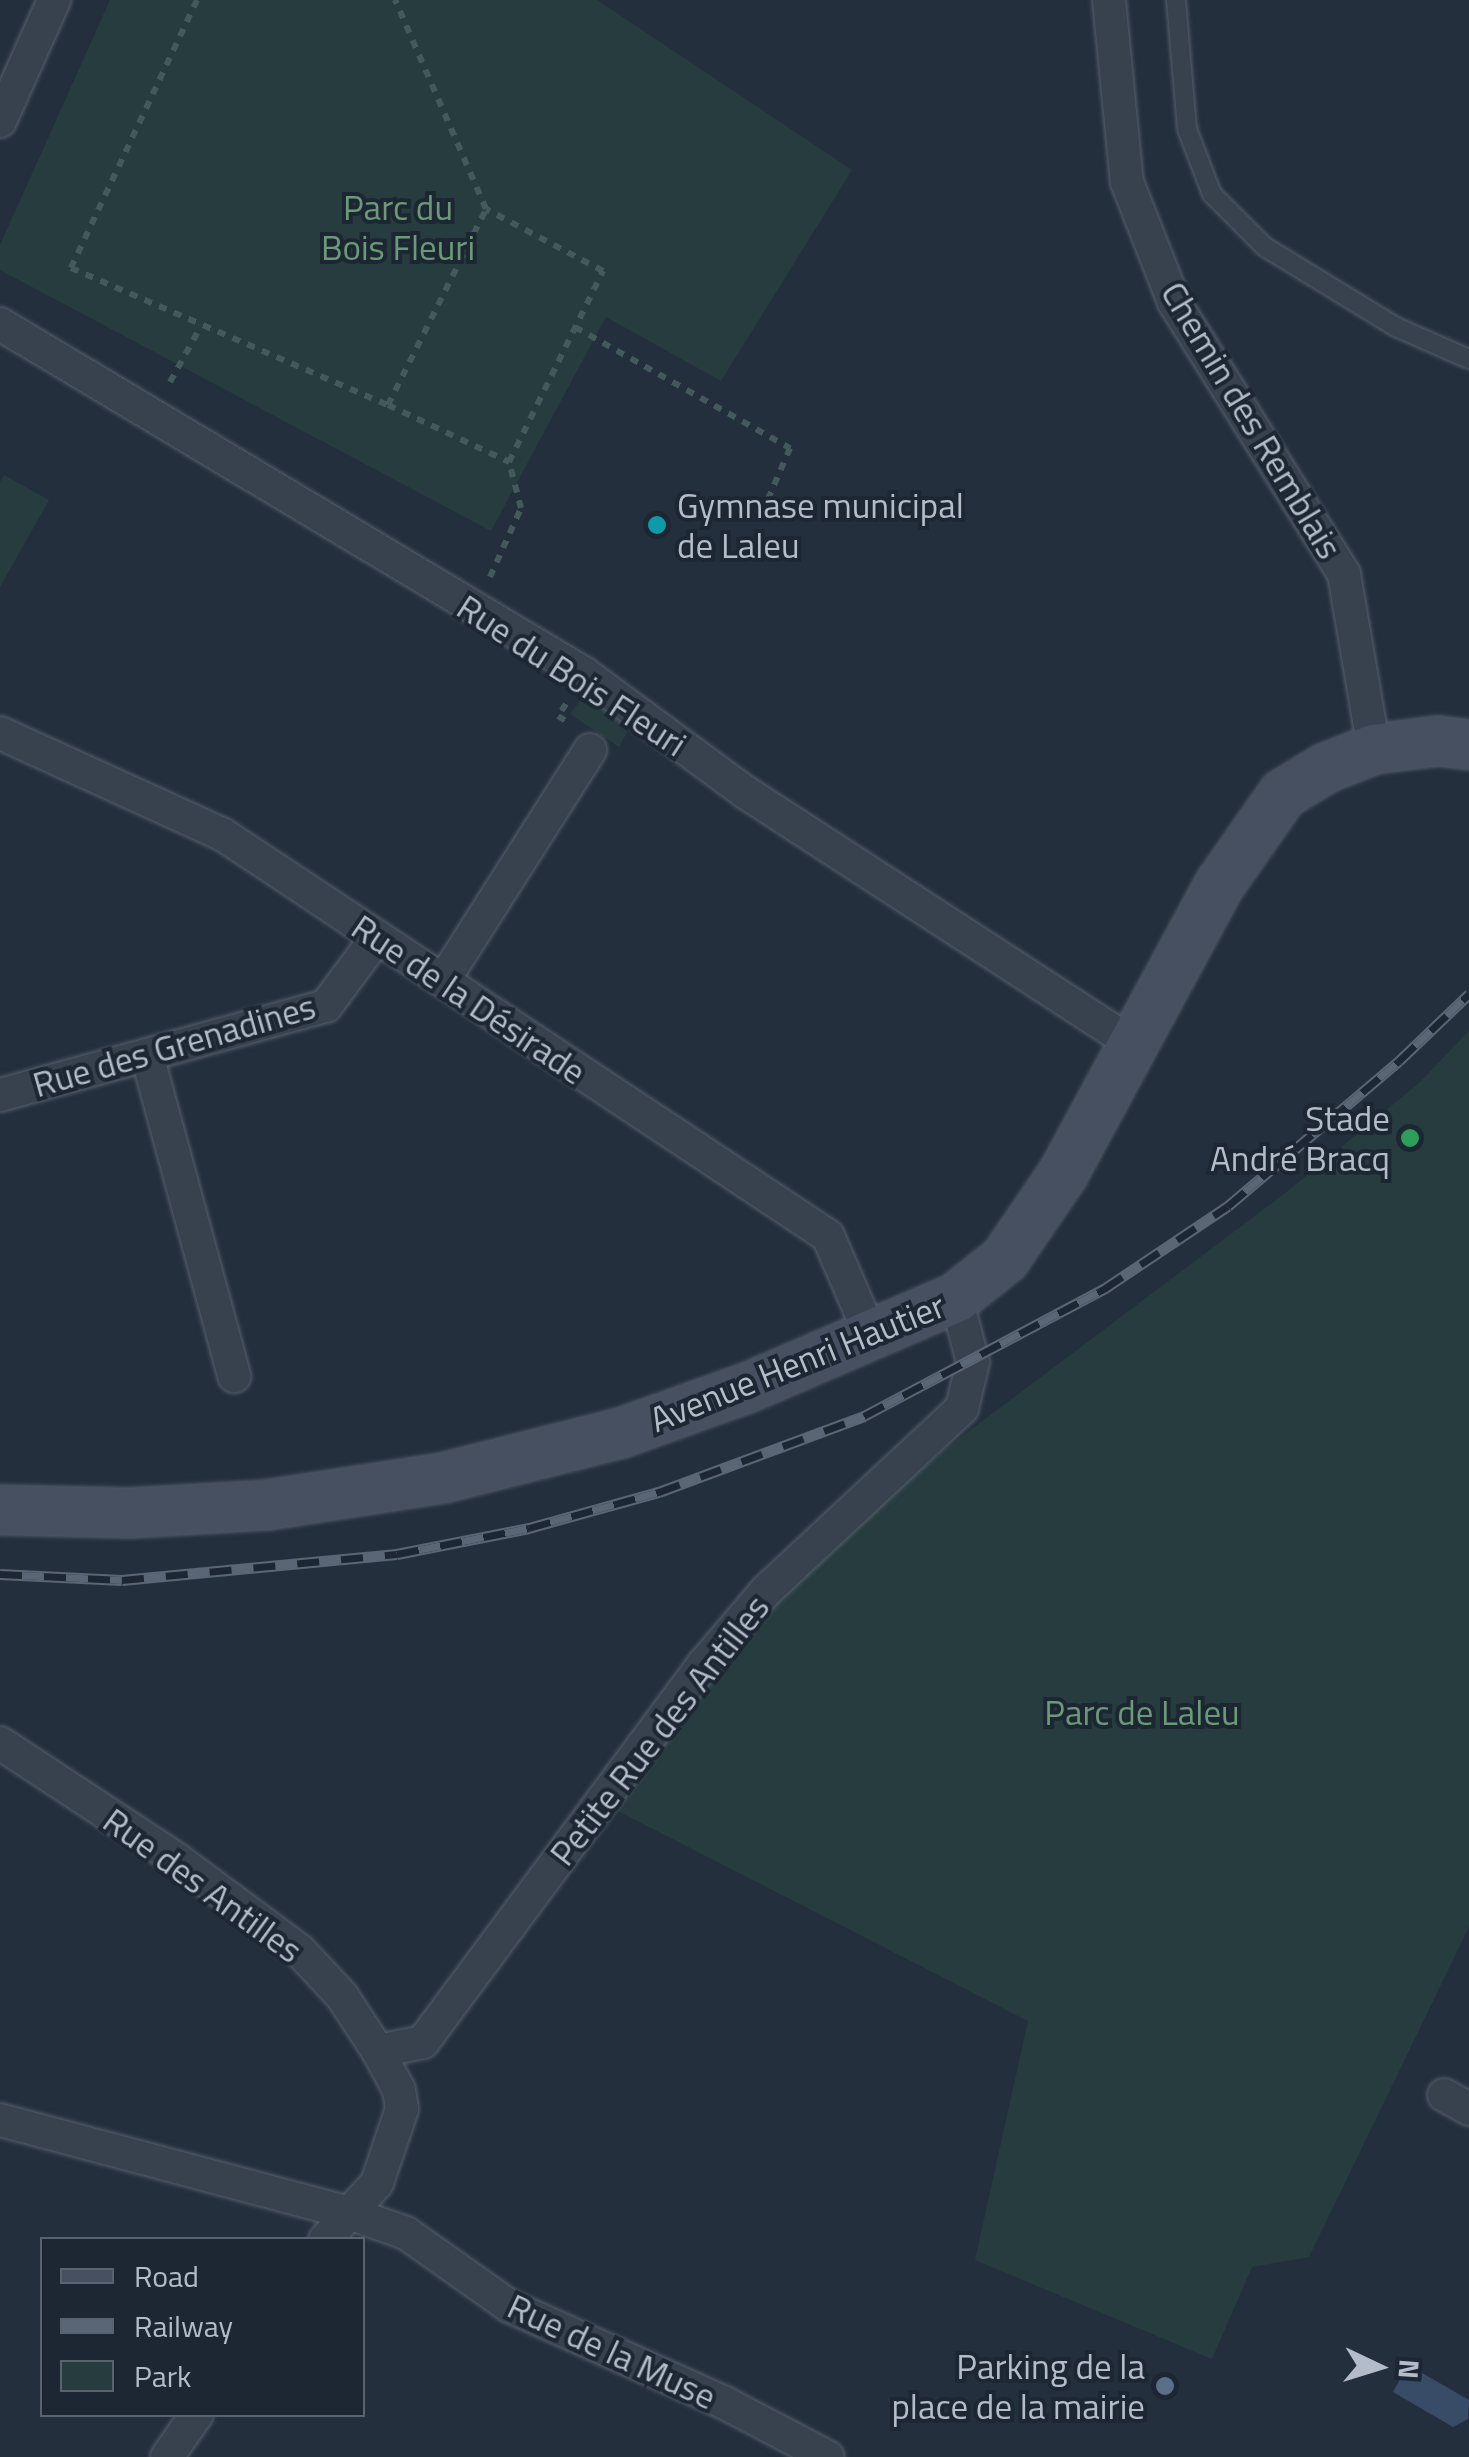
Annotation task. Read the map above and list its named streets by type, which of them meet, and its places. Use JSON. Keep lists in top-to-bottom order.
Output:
{
  "streets": {
    "street": [
      "Chemin des Remblais",
      "Rue du Bois Fleuri",
      "Rue de la Désirade",
      "Rue des Grenadines",
      "Avenue Henri Hautier",
      "Petite Rue des Antilles",
      "Rue des Antilles",
      "Rue de la Muse"
    ]
  },
  "crossings": [
    ["Chemin des Remblais", "Avenue Henri Hautier"],
    ["Rue du Bois Fleuri", "Avenue Henri Hautier"],
    ["Rue de la Désirade", "Rue des Grenadines"],
    ["Rue de la Désirade", "Avenue Henri Hautier"],
    ["Avenue Henri Hautier", "Petite Rue des Antilles"],
    ["Petite Rue des Antilles", "Rue des Antilles"],
    ["Rue des Antilles", "Rue de la Muse"]
  ],
  "parks": ["Parc du Bois Fleuri", "Parc de Laleu"],
  "places": ["Gymnase municipal de Laleu", "Stade André Bracq", "Parking de la place de la mairie"],
  "legend": ["Road", "Railway", "Park"],
  "north": "right"
}
